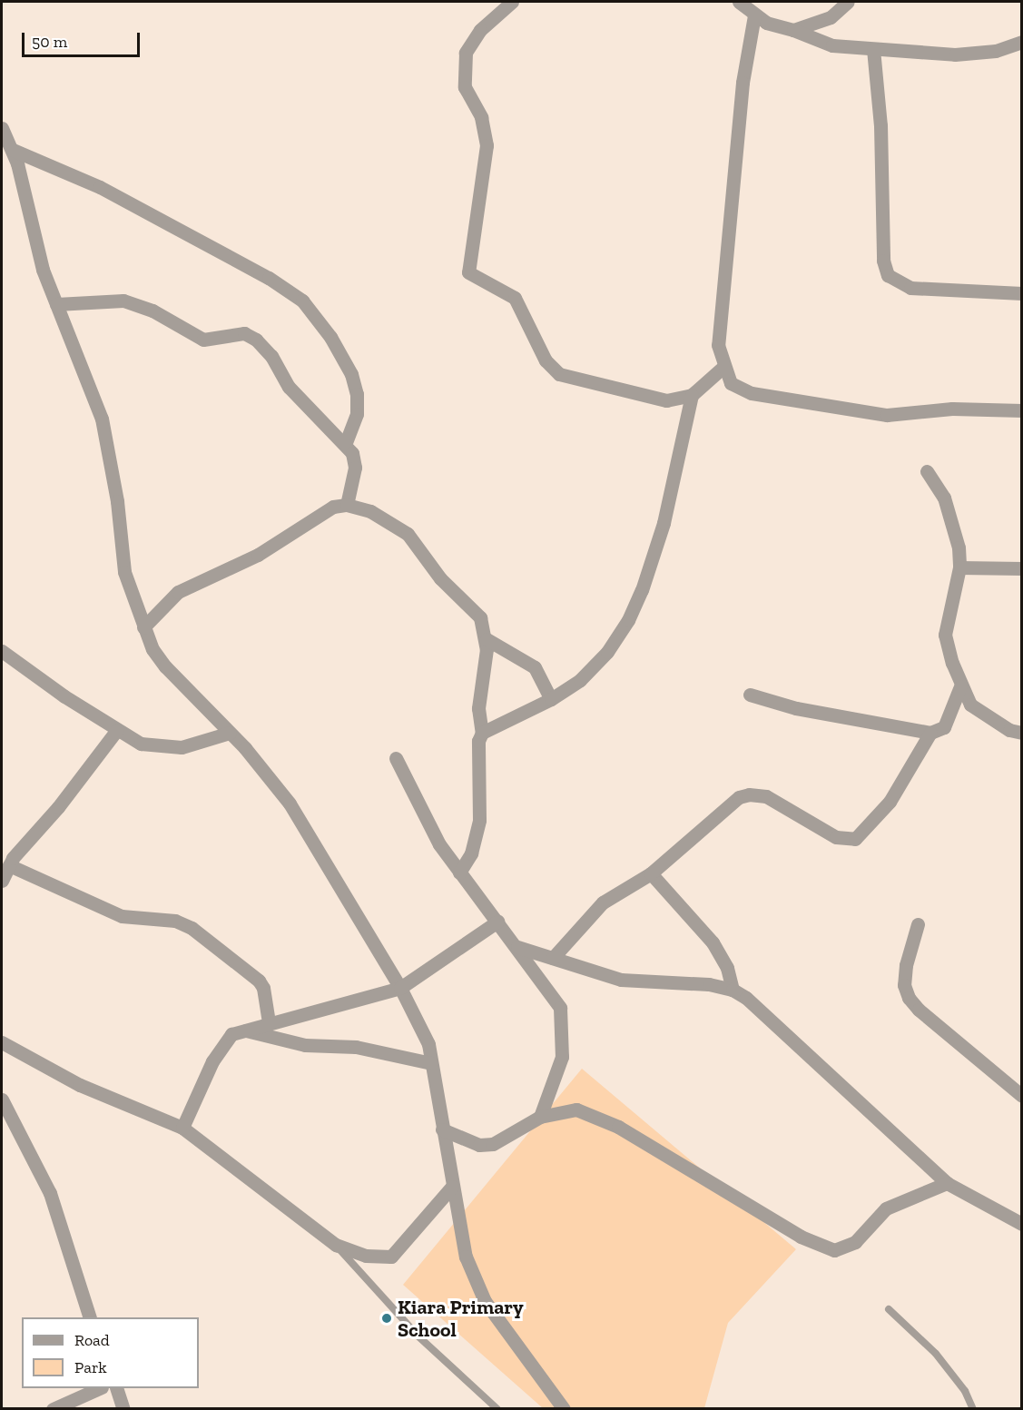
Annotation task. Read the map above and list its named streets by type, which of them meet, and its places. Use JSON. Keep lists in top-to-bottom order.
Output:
{
  "places": ["Kiara Primary School"],
  "legend": ["Road", "Park"],
  "scale_bar": "50 m"
}
